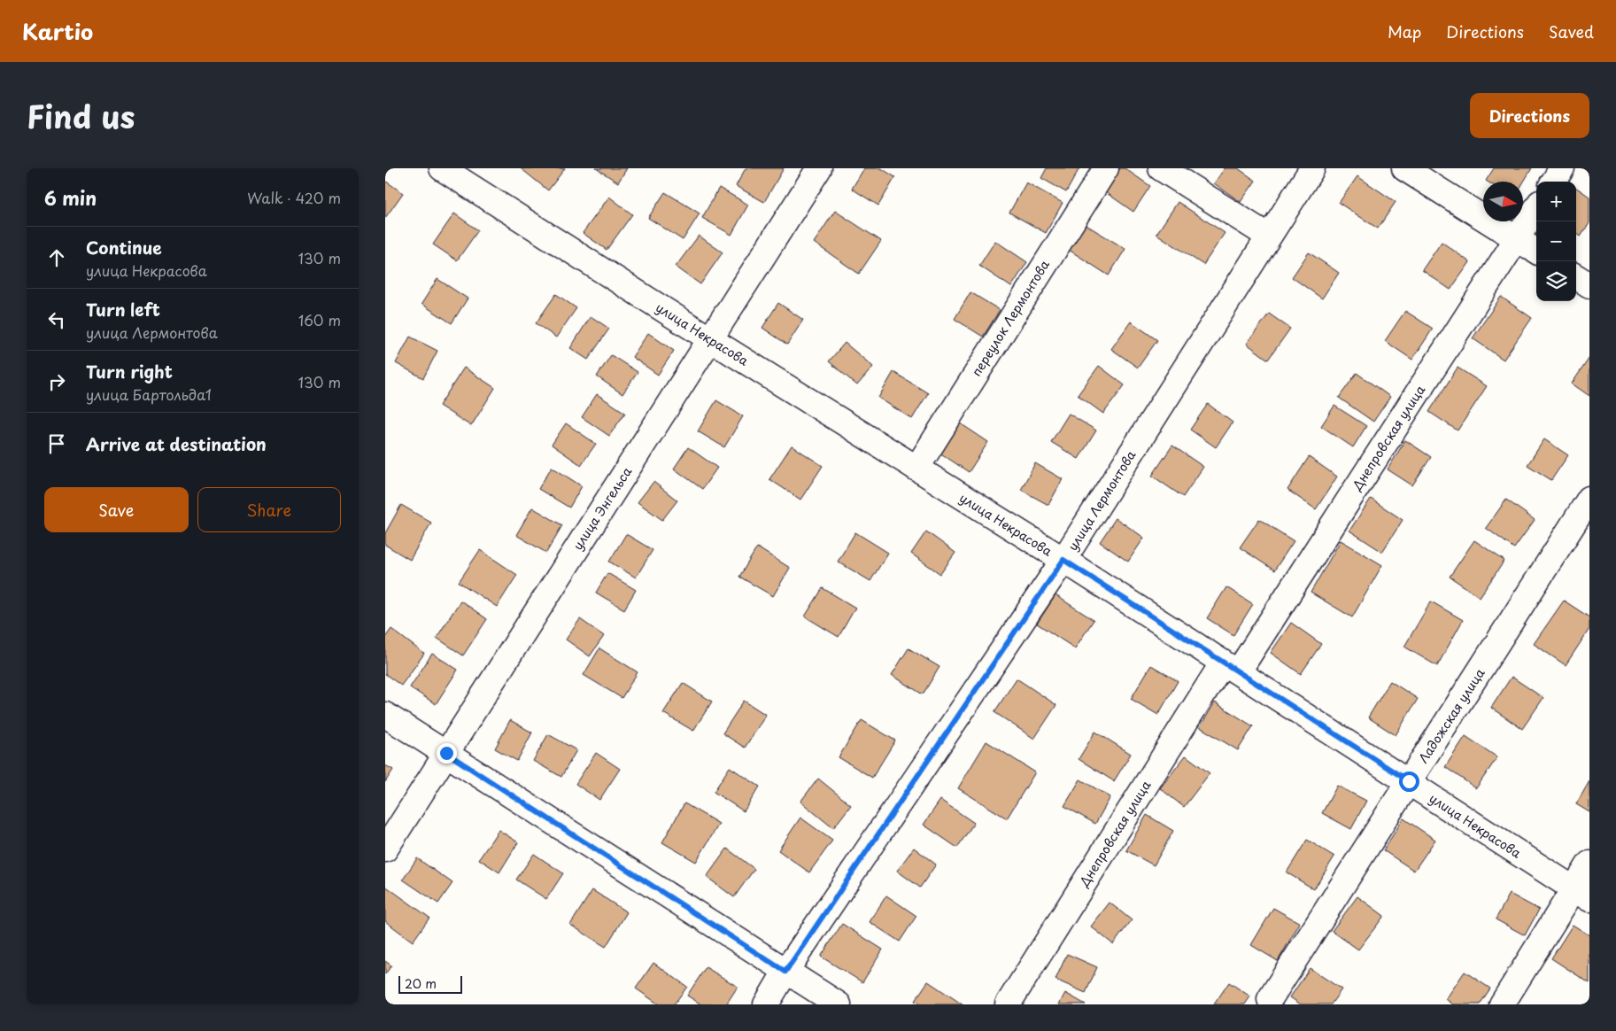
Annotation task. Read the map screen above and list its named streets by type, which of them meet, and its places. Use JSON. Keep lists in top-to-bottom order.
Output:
{
  "streets": {
    "street": [
      "переулок Лермонтова",
      "улица Некрасова",
      "Днепровская улица",
      "улица Лермонтова",
      "улица Энгельса",
      "Ладожская улица"
    ]
  },
  "crossings": [
    ["переулок Лермонтова", "улица Некрасова"],
    ["улица Некрасова", "Днепровская улица"],
    ["улица Некрасова", "улица Лермонтова"],
    ["улица Некрасова", "улица Энгельса"],
    ["улица Некрасова", "Ладожская улица"]
  ],
  "scale_bar": "20 m",
  "north": "right",
  "page": {
    "header": "Kartio",
    "nav": ["Map", "Directions", "Saved"],
    "title": "Find us",
    "buttons": [
      "Directions",
      ["Save", "Share"]
    ],
    "heading": ["6 min", "Walk · 420 m"],
    "map_buttons": ["+", "−"],
    "list": [
      ["Continue", "улица Некрасова", "130 m"],
      ["Turn left", "улица Лермонтова", "160 m"],
      ["Turn right", "улица Бартольда1", "130 m"],
      "Arrive at destination"
    ],
    "scale": "20 m"
  }
}
